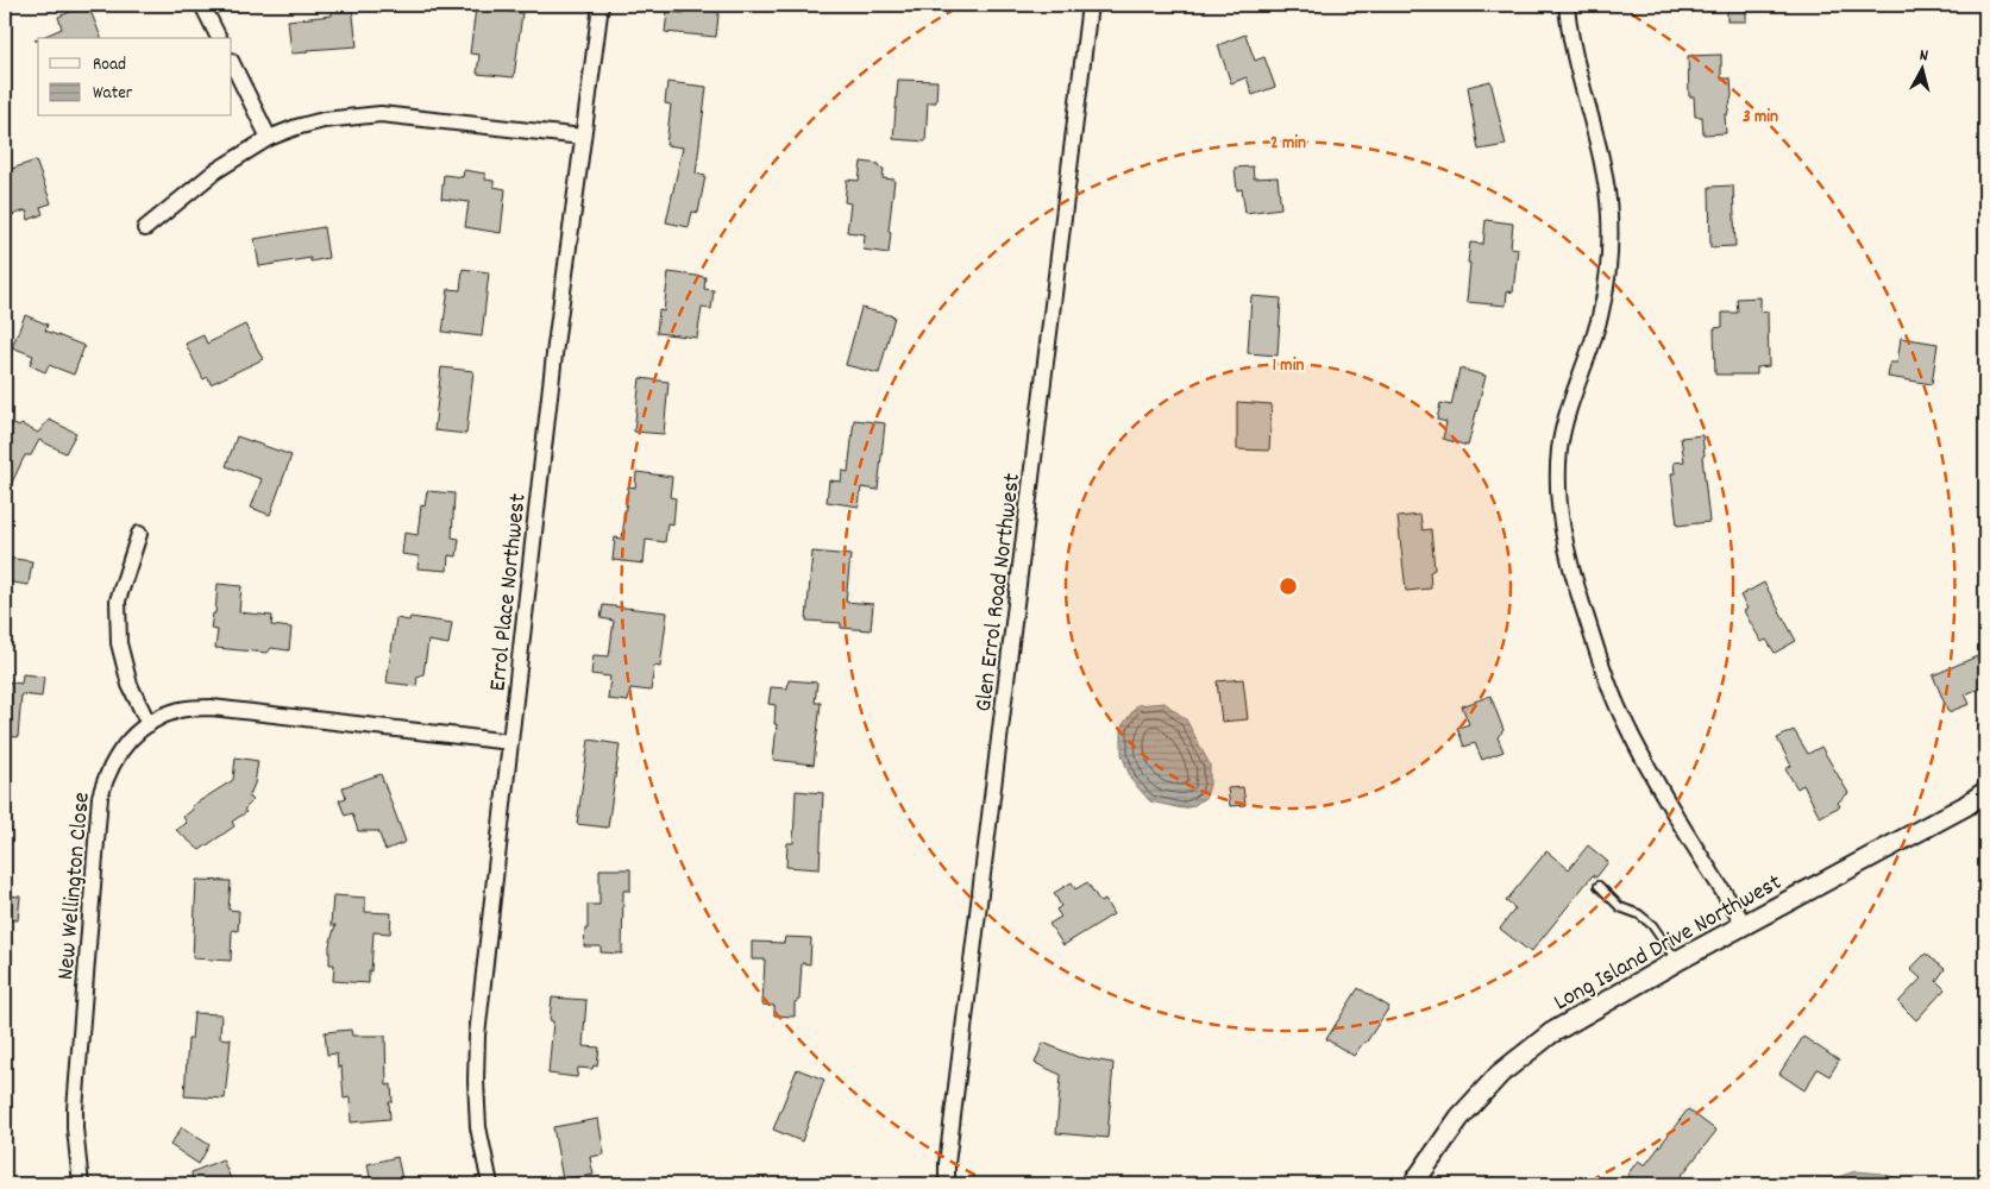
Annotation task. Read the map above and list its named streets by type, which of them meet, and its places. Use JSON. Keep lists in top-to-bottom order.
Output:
{
  "streets": {
    "street": [
      "Errol Place Northwest",
      "Glen Errol Road Northwest",
      "New Wellington Close",
      "Long Island Drive Northwest"
    ]
  },
  "crossings": [
    ["Errol Place Northwest", "New Wellington Close"]
  ],
  "legend": ["Road", "Water"],
  "north": "top",
  "rings": ["3 min", "2 min", "1 min"]
}
